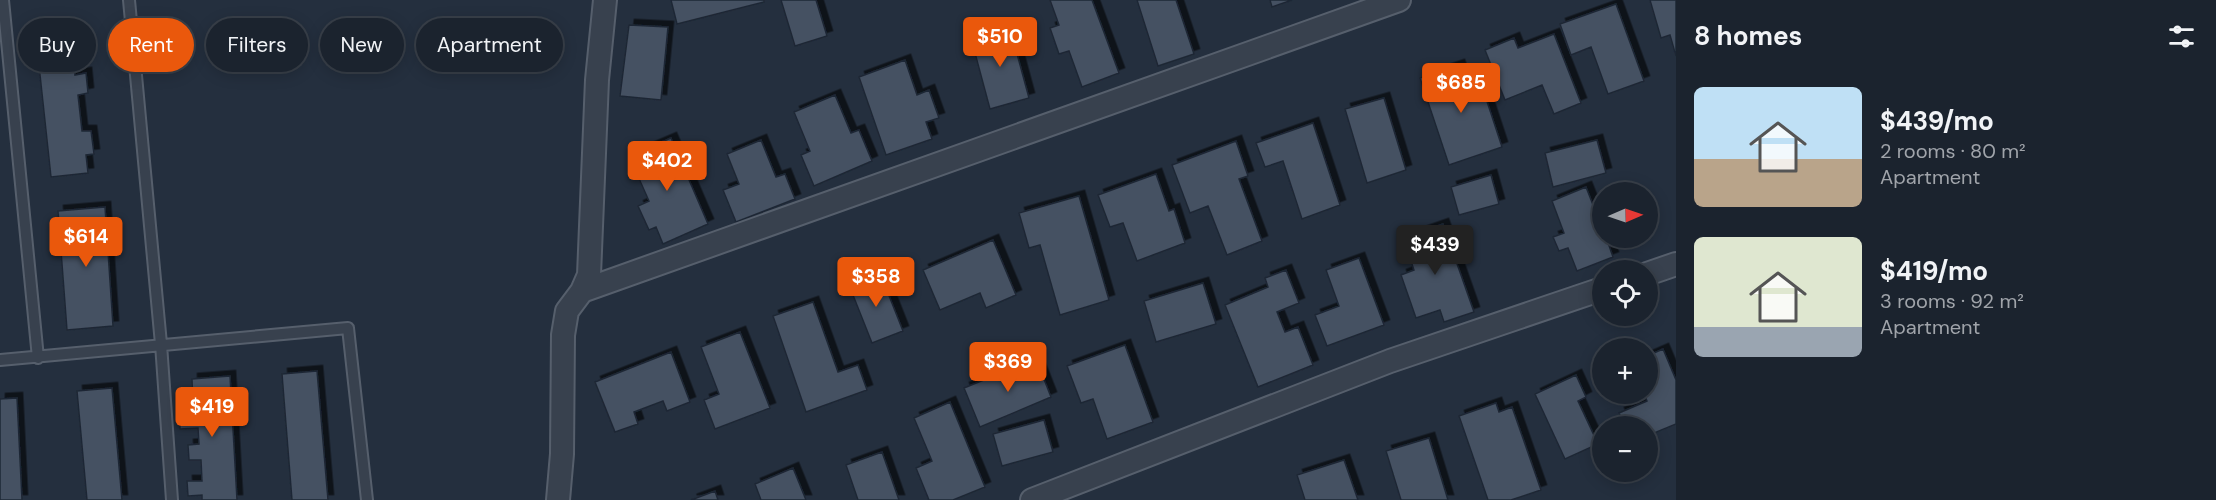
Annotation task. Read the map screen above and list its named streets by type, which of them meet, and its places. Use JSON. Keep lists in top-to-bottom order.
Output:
{
  "north": "right",
  "page": {
    "heading": "8 homes",
    "price": [
      "$510",
      "$685",
      "$402",
      "$614",
      "$439",
      "$358",
      "$369",
      "$419"
    ],
    "chip": [
      "Buy",
      "Rent",
      "Filters",
      "New",
      "Apartment"
    ],
    "list": [
      {
        "name": "$439/mo",
        "note": "2 rooms · 80 m² · Apartment"
      },
      {
        "name": "$419/mo",
        "note": "3 rooms · 92 m² · Apartment"
      }
    ],
    "map_buttons": ["+", "−"]
  }
}
